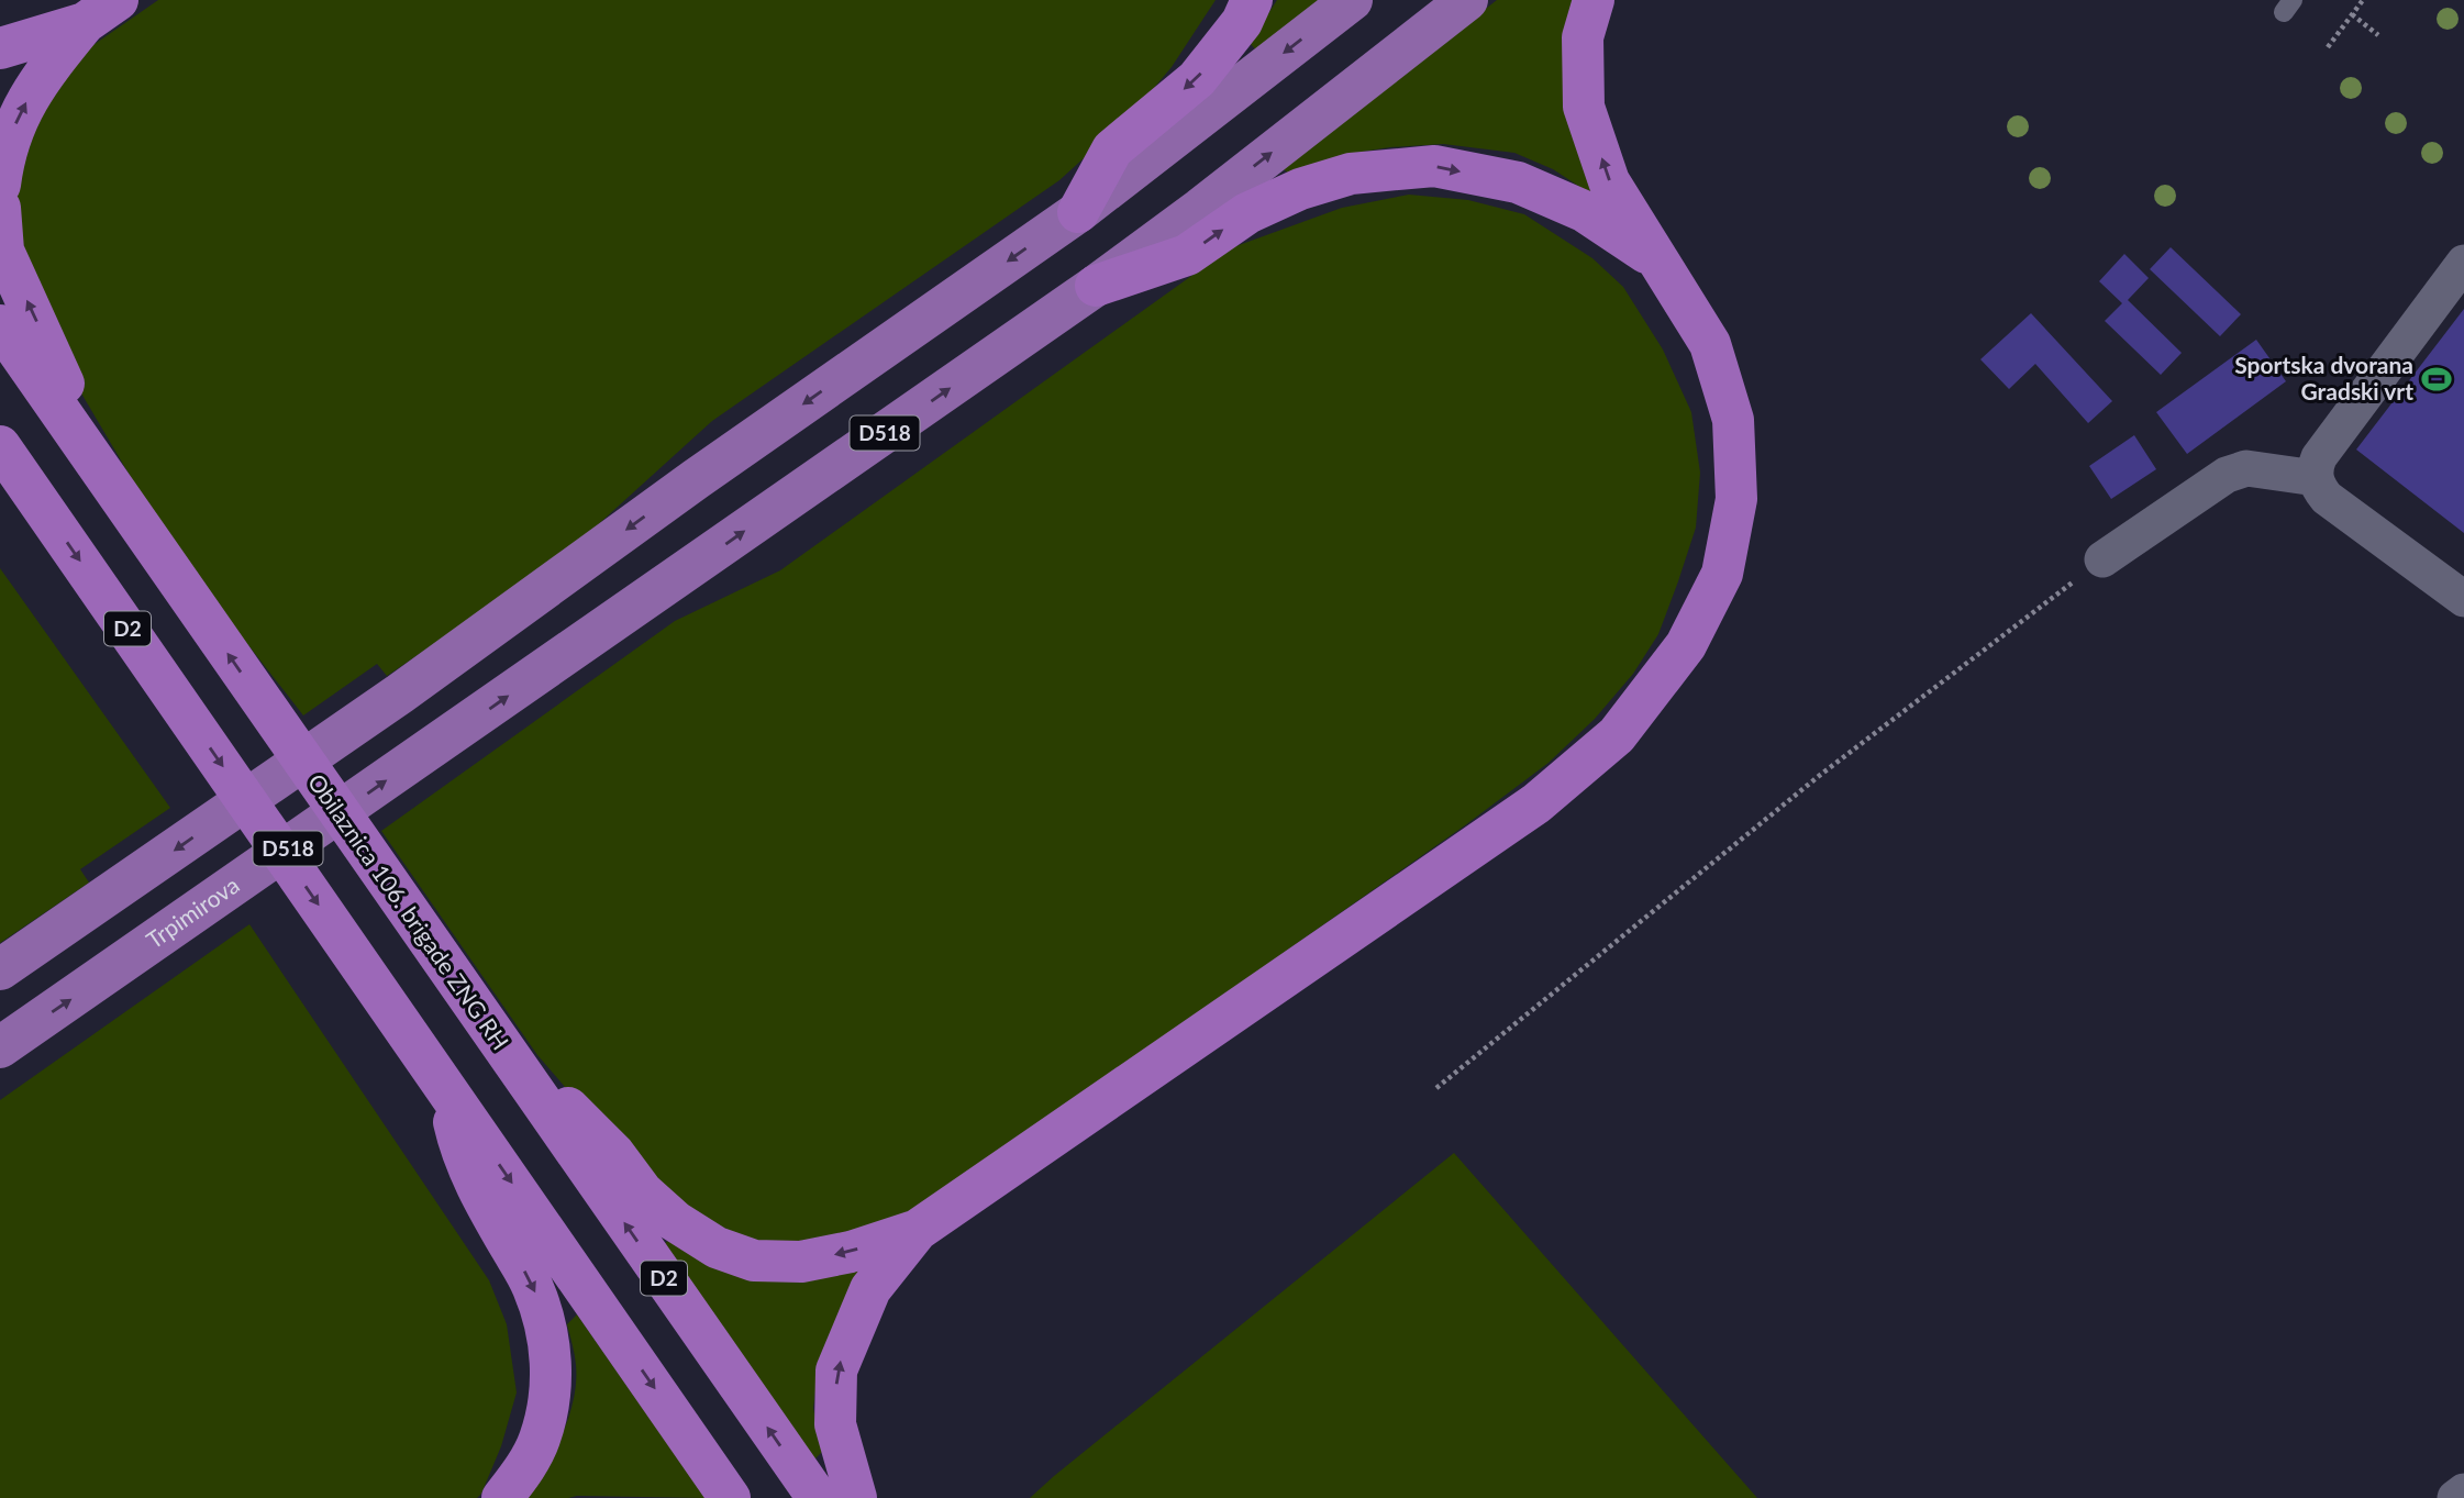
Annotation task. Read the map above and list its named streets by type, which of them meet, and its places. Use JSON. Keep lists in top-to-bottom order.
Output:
{
  "streets": {
    "highway": ["D2", "Obilaznica 106. brigade ZNG RH"],
    "main road": ["D518", "Trpimirova"]
  },
  "crossings": [
    ["D518", "Trpimirova"]
  ],
  "places": {
    "sports": ["Sportska dvorana Gradski vrt"]
  }
}
